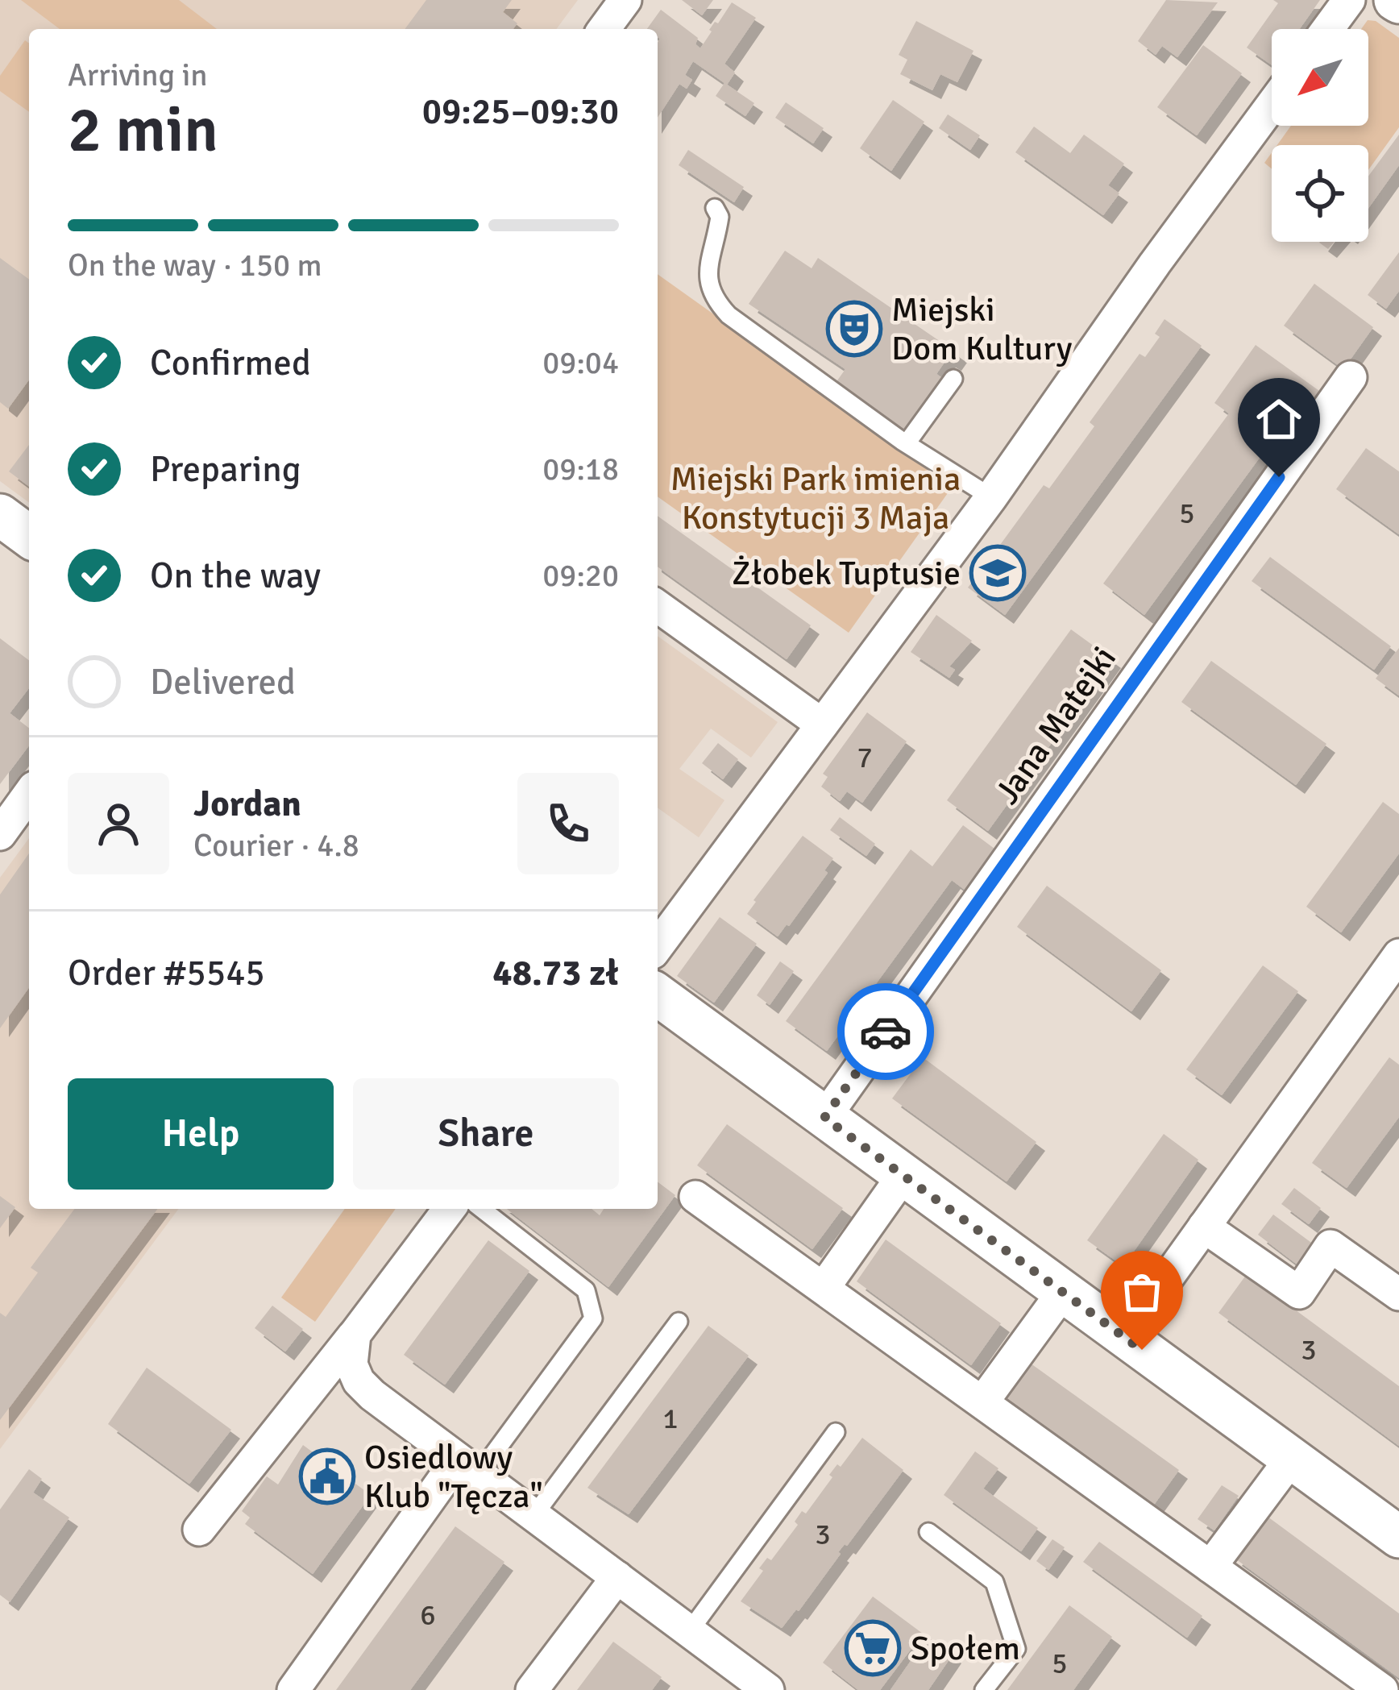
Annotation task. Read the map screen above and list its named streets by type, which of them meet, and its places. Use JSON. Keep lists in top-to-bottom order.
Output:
{
  "streets": {
    "street": ["Jana Matejki"]
  },
  "parks": ["Miejski Park imienia Konstytucji 3 Maja"],
  "places": {
    "theatre": ["Miejski Dom Kultury"],
    "school or university": ["Żłobek Tuptusie"],
    "public building": ["Osiedlowy Klub \"Tęcza\""],
    "supermarket": ["Społem"]
  },
  "house_numbers": [
    "5",
    "7",
    "3",
    "1",
    "3",
    "6",
    "5"
  ],
  "north": "bottom left",
  "page": {
    "heading": ["2 min", "Arriving in", "09:25–09:30"],
    "panel": [
      "Jordan",
      "Courier · 4.8",
      "Order #5545",
      "48.73 zł"
    ],
    "bar": "On the way · 150 m",
    "list": [
      ["Confirmed", "09:04"],
      ["Preparing", "09:18"],
      ["On the way", "09:20"],
      "Delivered"
    ],
    "buttons": ["Help", "Share"]
  }
}
